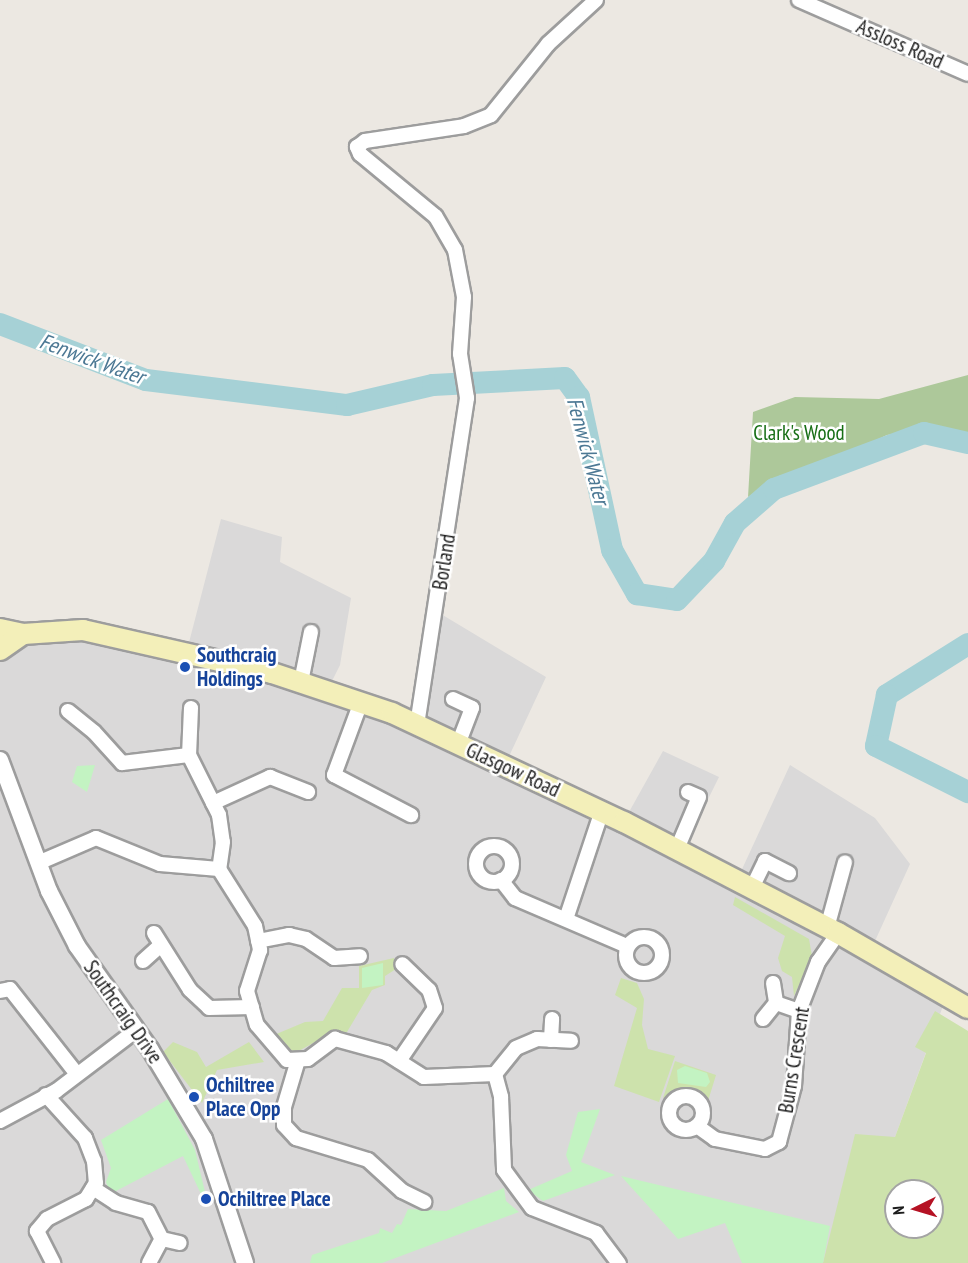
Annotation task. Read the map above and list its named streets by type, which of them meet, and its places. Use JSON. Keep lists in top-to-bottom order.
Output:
{
  "streets": {
    "main road": ["Glasgow Road"],
    "street": [
      "Assloss Road",
      "Borland",
      "Southcraig Drive",
      "Burns Crescent"
    ]
  },
  "crossings": [
    ["Borland", "Glasgow Road"],
    ["Glasgow Road", "Burns Crescent"]
  ],
  "water": ["Fenwick Water"],
  "parks": ["Clark's Wood"],
  "places": ["Southcraig Holdings", "Ochiltree Place Opp", "Ochiltree Place"],
  "north": "left"
}
